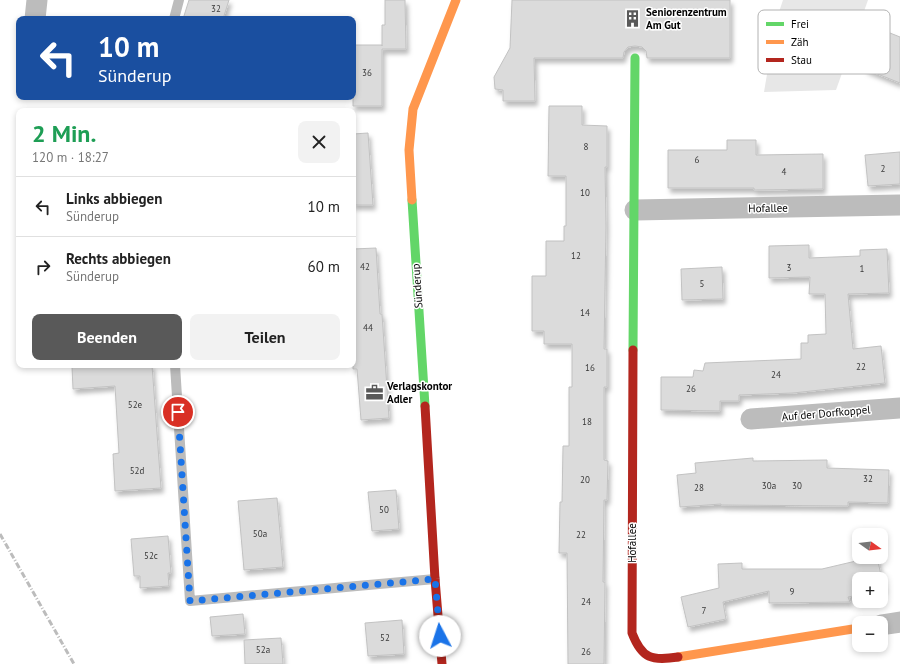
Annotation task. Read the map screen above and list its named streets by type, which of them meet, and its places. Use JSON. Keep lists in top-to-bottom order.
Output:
{
  "streets": {
    "street": ["Hofallee", "Sünderup", "Auf der Dorfkoppel"]
  },
  "places": {
    "building": ["Seniorenzentrum Am Gut"],
    "office": ["Verlagskontor Adler"]
  },
  "house_numbers": [
    "32",
    "36",
    "8",
    "6",
    "2",
    "4",
    "10",
    "12",
    "42",
    "3",
    "1",
    "5",
    "14",
    "44",
    "22",
    "16",
    "24",
    "26",
    "52e",
    "18",
    "52d",
    "32",
    "20",
    "30a",
    "30",
    "28",
    "50",
    "50a",
    "22",
    "52c",
    "9",
    "24",
    "7",
    "52",
    "52a",
    "26"
  ],
  "legend": ["Frei", "Zäh", "Stau"],
  "north": "right",
  "page": {
    "turn": ["10 m", "Sünderup"],
    "heading": ["2 Min.", "120 m · 18:27"],
    "list": [
      {
        "name": "Links abbiegen",
        "note": "Sünderup",
        "value": "10 m"
      },
      {
        "name": "Rechts abbiegen",
        "note": "Sünderup",
        "value": "60 m"
      }
    ],
    "buttons": ["Beenden", "Teilen"],
    "map_buttons": ["+", "−"]
  }
}
